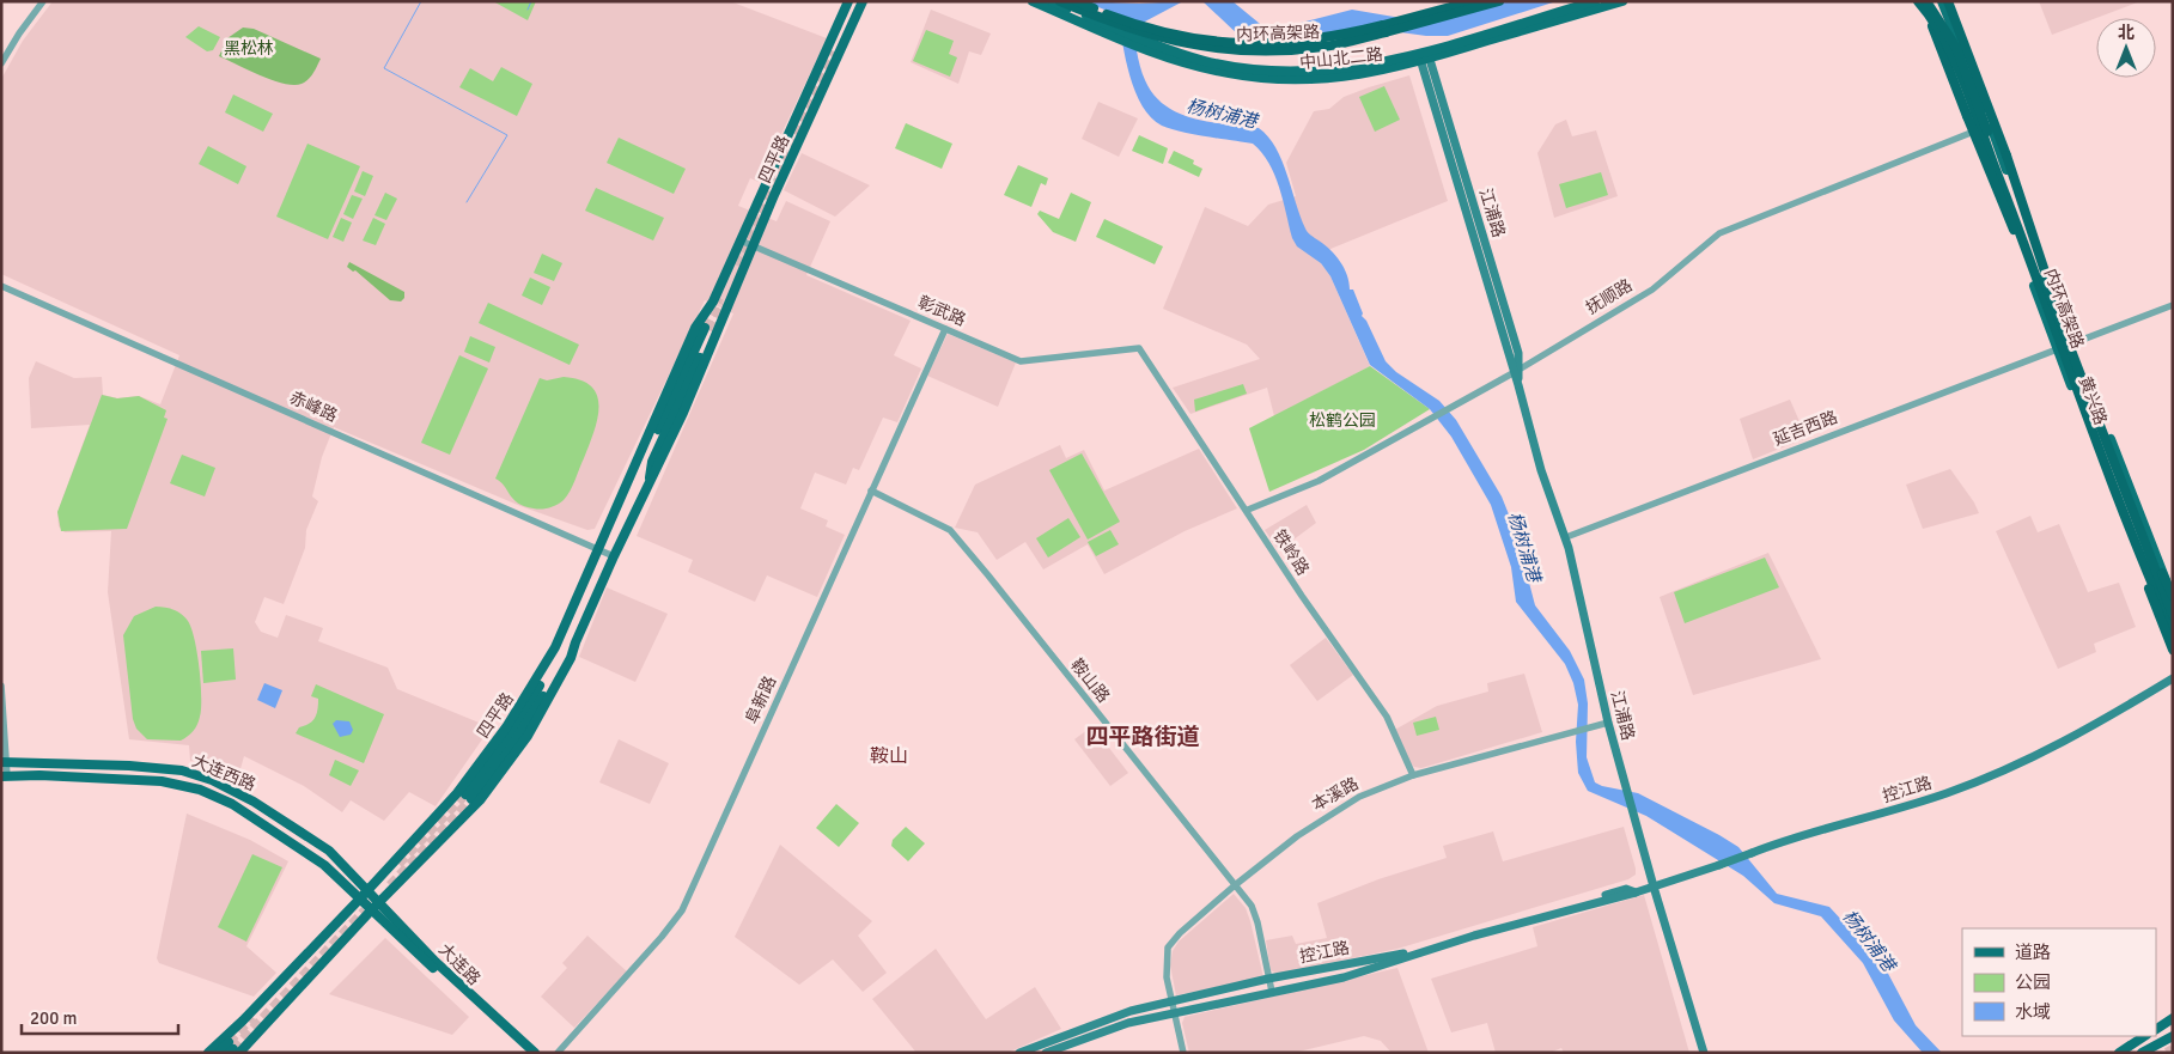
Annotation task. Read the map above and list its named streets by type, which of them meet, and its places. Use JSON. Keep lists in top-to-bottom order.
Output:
{
  "streets": {
    "highway": ["内环高架路"],
    "main road": [
      "中山北二路",
      "四平路",
      "江浦路",
      "黄兴路",
      "大连西路",
      "控江路",
      "大连路"
    ],
    "street": [
      "抚顺路",
      "彰武路",
      "赤峰路",
      "延吉西路",
      "铁岭路",
      "鞍山路",
      "阜新路",
      "本溪路"
    ]
  },
  "crossings": [
    ["内环高架路", "黄兴路"],
    ["中山北二路", "江浦路"],
    ["四平路", "彰武路"],
    ["四平路", "赤峰路"],
    ["四平路", "大连西路"],
    ["四平路", "大连路"],
    ["江浦路", "抚顺路"],
    ["江浦路", "延吉西路"],
    ["江浦路", "控江路"],
    ["江浦路", "本溪路"],
    ["抚顺路", "黄兴路"],
    ["抚顺路", "铁岭路"],
    ["彰武路", "铁岭路"],
    ["彰武路", "阜新路"],
    ["黄兴路", "延吉西路"],
    ["铁岭路", "本溪路"],
    ["鞍山路", "阜新路"],
    ["鞍山路", "控江路"],
    ["鞍山路", "本溪路"],
    ["大连西路", "大连路"],
    ["控江路", "本溪路"]
  ],
  "districts": ["四平路街道", "鞍山"],
  "water": ["杨树浦港"],
  "parks": ["黑松林", "松鹤公园"],
  "legend": ["道路", "公园", "水域"],
  "scale_bar": "200 m",
  "north": "top"
}
